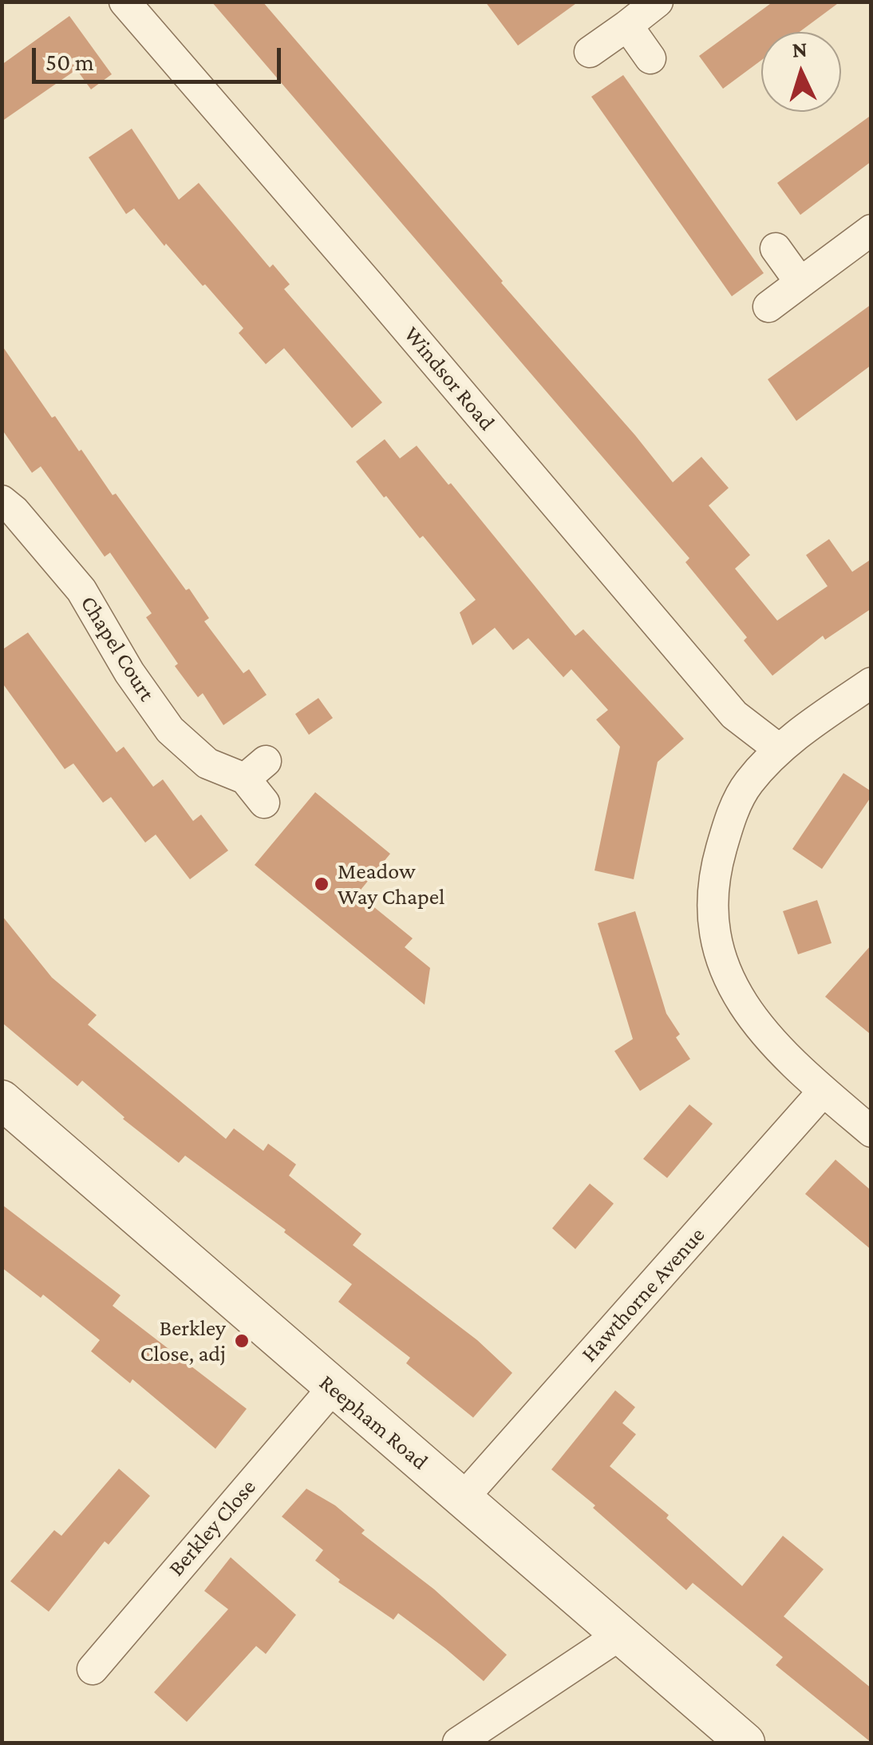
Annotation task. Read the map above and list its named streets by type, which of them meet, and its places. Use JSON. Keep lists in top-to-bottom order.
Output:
{
  "streets": {
    "street": [
      "Windsor Road",
      "Chapel Court",
      "Hawthorne Avenue",
      "Reepham Road",
      "Berkley Close"
    ]
  },
  "crossings": [
    ["Hawthorne Avenue", "Reepham Road"],
    ["Reepham Road", "Berkley Close"]
  ],
  "places": ["Meadow Way Chapel", "Berkley Close, adj"],
  "scale_bar": "50 m",
  "north": "top"
}
